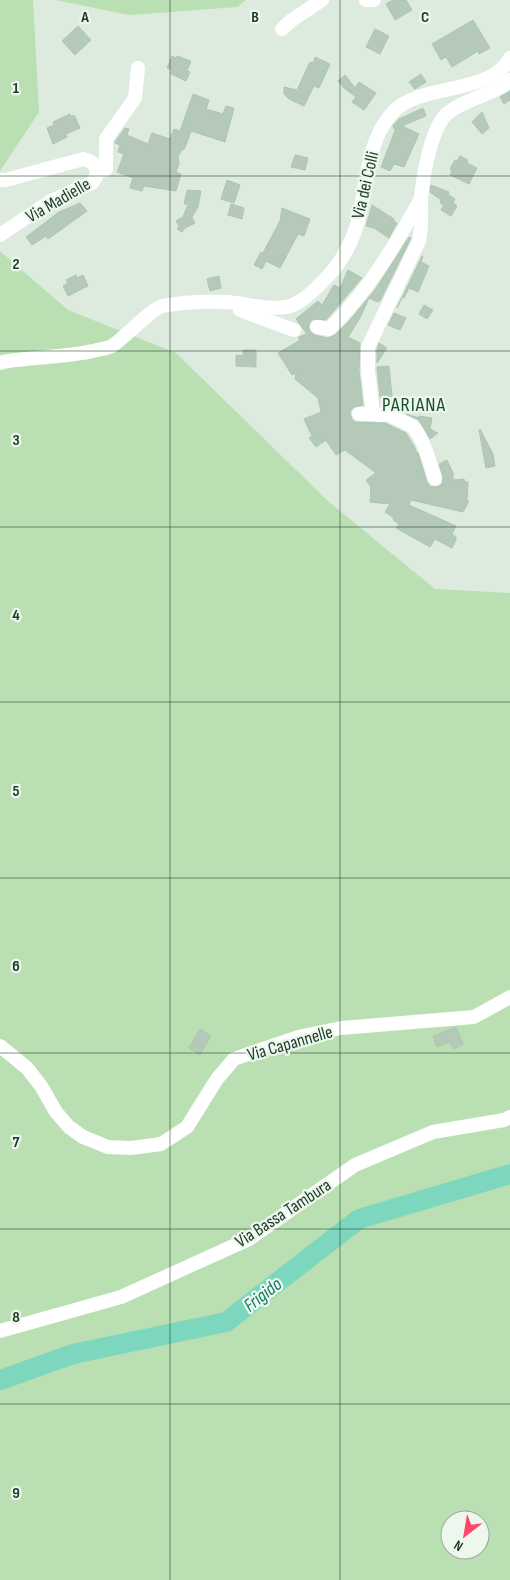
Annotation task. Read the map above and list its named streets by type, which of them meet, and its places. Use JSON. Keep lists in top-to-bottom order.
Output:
{
  "streets": {
    "street": [
      "Via dei Colli",
      "Via Madielle",
      "Via Capannelle",
      "Via Bassa Tambura"
    ]
  },
  "districts": ["PARIANA"],
  "water": ["Frigido"],
  "north": "bottom left",
  "grid": {
    "columns": ["A", "B", "C"],
    "rows": [
      "1",
      "2",
      "3",
      "4",
      "5",
      "6",
      "7",
      "8",
      "9"
    ]
  }
}
